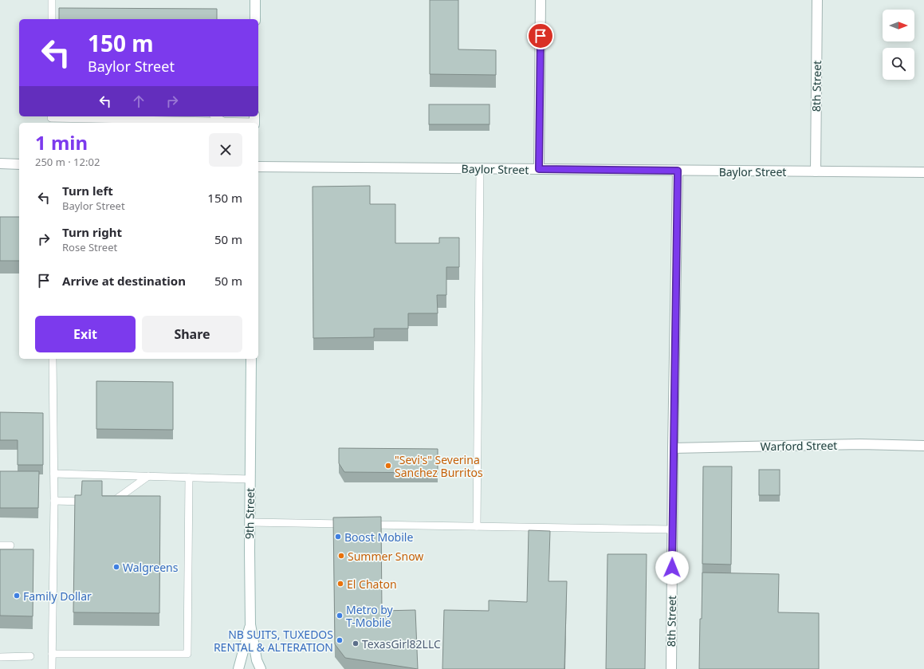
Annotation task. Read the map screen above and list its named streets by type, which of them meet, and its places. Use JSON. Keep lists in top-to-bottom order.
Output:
{
  "streets": {
    "street": [
      "8th Street",
      "Baylor Street",
      "Warford Street",
      "9th Street"
    ]
  },
  "crossings": [
    ["8th Street", "Baylor Street"],
    ["8th Street", "Warford Street"]
  ],
  "places": [
    "\"Sevi's\" Severina Sanchez Burritos",
    "Boost Mobile",
    "Summer Snow",
    "Walgreens",
    "El Chaton",
    "Family Dollar",
    "Metro by T-Mobile",
    "NB SUITS, TUXEDOS RENTAL & ALTERATION",
    "TexasGirl82LLC"
  ],
  "north": "right",
  "page": {
    "turn": ["150 m", "Baylor Street"],
    "heading": ["1 min", "250 m · 12:02"],
    "list": [
      {
        "name": "Turn left",
        "note": "Baylor Street",
        "value": "150 m"
      },
      {
        "name": "Turn right",
        "note": "Rose Street",
        "value": "50 m"
      },
      {
        "name": "Arrive at destination",
        "value": "50 m"
      }
    ],
    "buttons": ["Exit", "Share"]
  }
}
